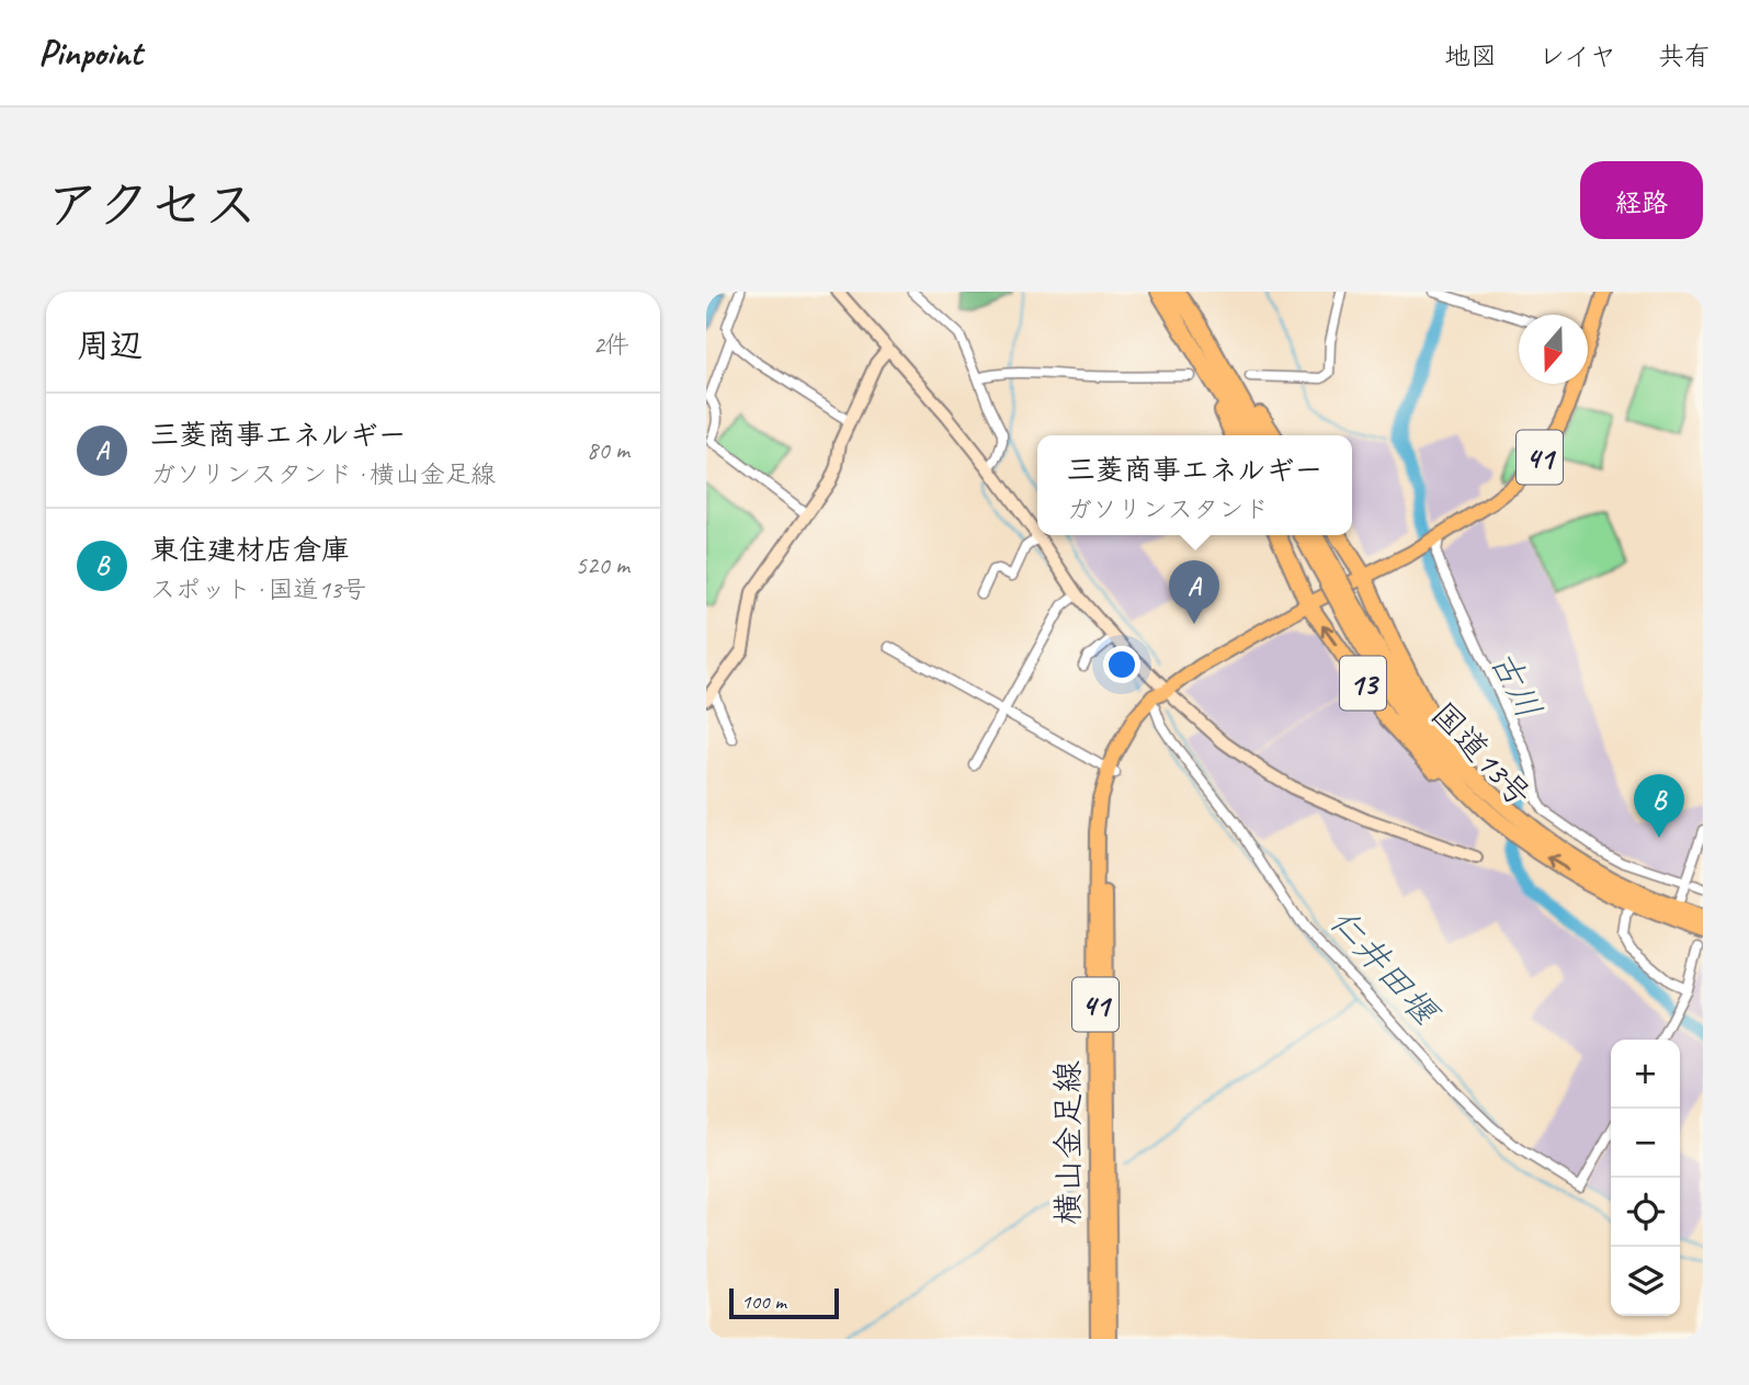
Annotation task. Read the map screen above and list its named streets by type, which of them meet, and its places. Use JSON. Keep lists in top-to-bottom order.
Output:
{
  "streets": {
    "highway": ["13", "国道13号"],
    "main road": ["41", "横山金足線"]
  },
  "crossings": [
    ["41", "13"],
    ["41", "横山金足線"],
    ["13", "国道13号"],
    ["13", "横山金足線"]
  ],
  "water": ["古川", "仁井田堰"],
  "scale_bar": "100 m",
  "north": "bottom",
  "page": {
    "header": "Pinpoint",
    "nav": ["地図", "レイヤ", "共有"],
    "title": "アクセス",
    "buttons": "経路",
    "heading": ["周辺", "2件"],
    "list": [
      {
        "mark": "A",
        "name": "三菱商事エネルギー",
        "note": "ガソリンスタンド · 横山金足線",
        "value": "80 m"
      },
      {
        "mark": "B",
        "name": "東住建材店倉庫",
        "note": "スポット · 国道13号",
        "value": "520 m"
      }
    ],
    "popup": ["三菱商事エネルギー", "ガソリンスタンド"],
    "pins": ["A", "B"],
    "map_buttons": ["+", "−"],
    "scale": "100 m"
  }
}
